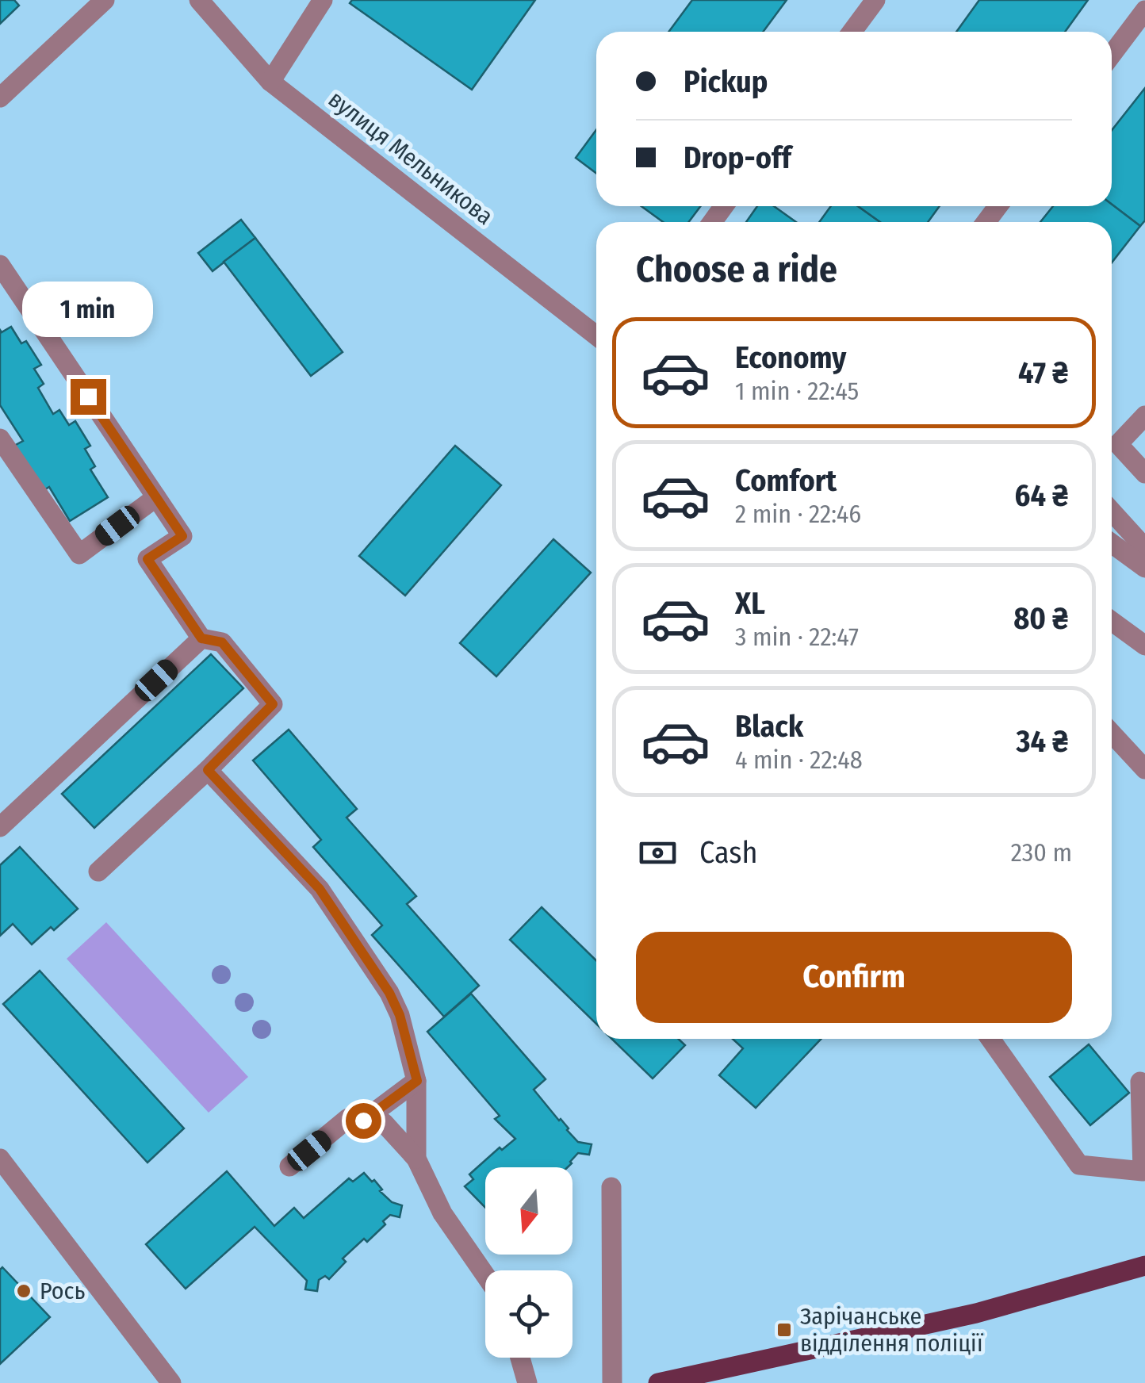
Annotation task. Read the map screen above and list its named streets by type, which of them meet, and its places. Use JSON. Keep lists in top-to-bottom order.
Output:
{
  "streets": {
    "street": ["вулиця Мельникова"]
  },
  "places": {
    "other": ["Рось"],
    "transit": ["Зарічанське відділення поліції"]
  },
  "north": "bottom",
  "page": {
    "banner": ["Pickup", "Drop-off"],
    "heading": "Choose a ride",
    "bubble": "1 min",
    "list": [
      {
        "name": "Economy",
        "note": "1 min · 22:45",
        "value": "47 ₴"
      },
      {
        "name": "Comfort",
        "note": "2 min · 22:46",
        "value": "64 ₴"
      },
      {
        "name": "XL",
        "note": "3 min · 22:47",
        "value": "80 ₴"
      },
      {
        "name": "Black",
        "note": "4 min · 22:48",
        "value": "34 ₴"
      }
    ],
    "pay": ["Cash", "230 m"],
    "buttons": "Confirm"
  }
}
